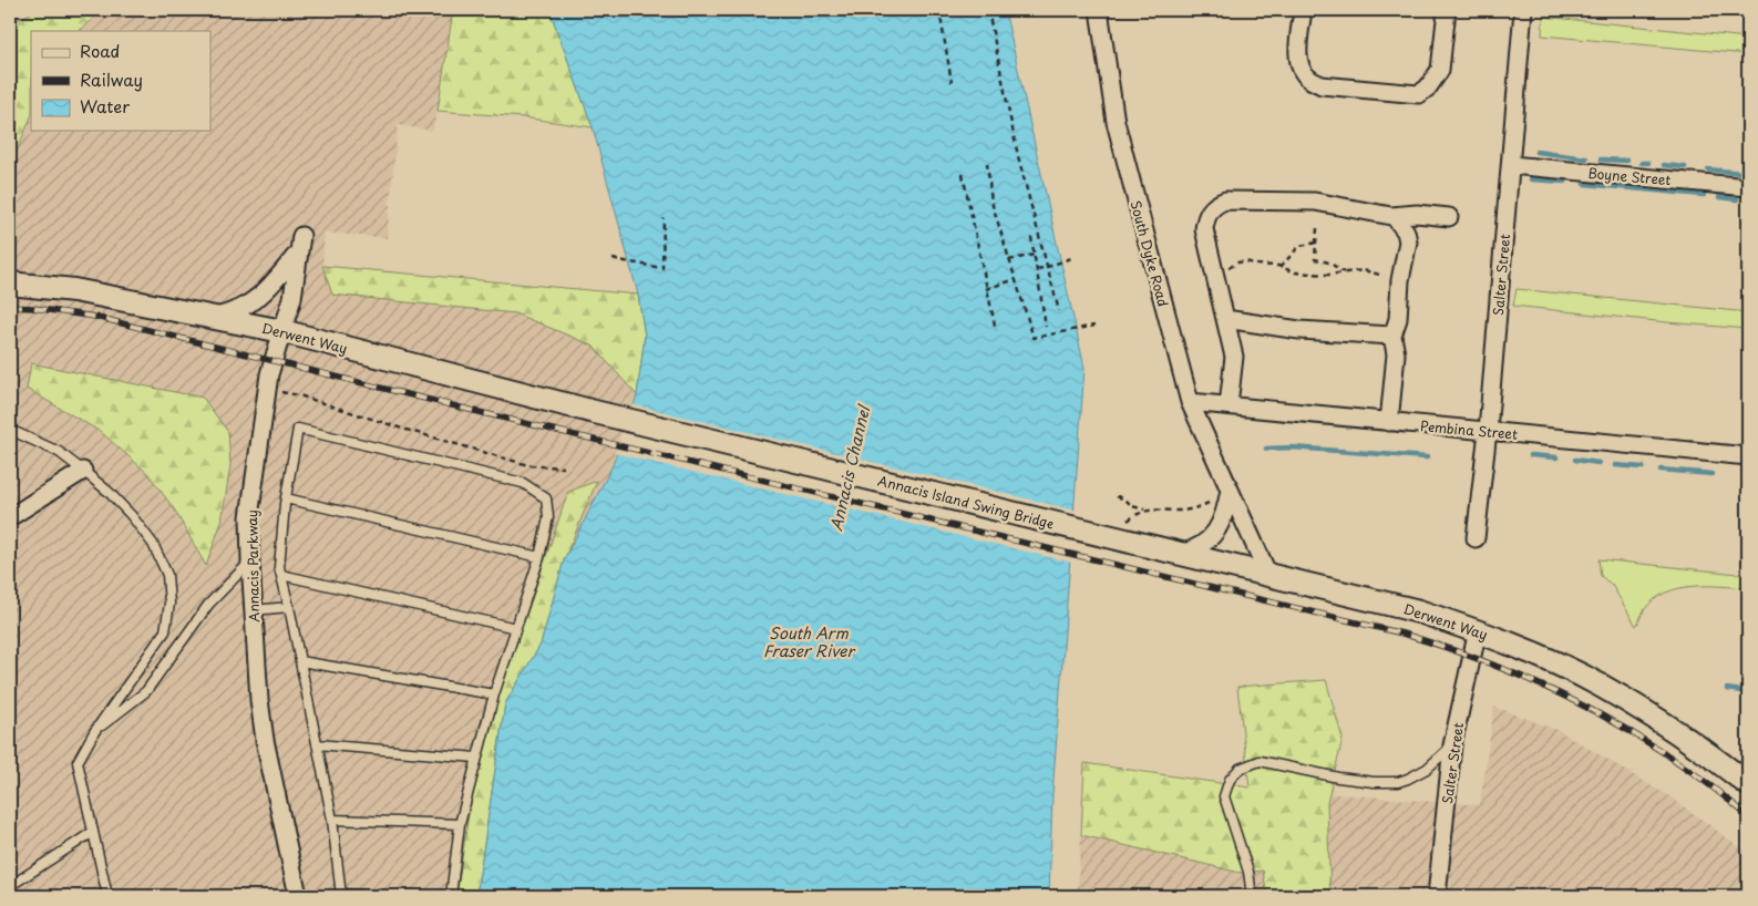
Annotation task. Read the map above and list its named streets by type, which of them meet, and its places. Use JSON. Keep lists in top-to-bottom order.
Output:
{
  "streets": {
    "main road": ["Derwent Way", "Annacis Island Swing Bridge"],
    "street": [
      "Boyne Street",
      "South Dyke Road",
      "Salter Street",
      "Pembina Street",
      "Annacis Parkway"
    ]
  },
  "crossings": [
    ["Boyne Street", "Salter Street"],
    ["South Dyke Road", "Derwent Way"],
    ["South Dyke Road", "Pembina Street"],
    ["Salter Street", "Derwent Way"],
    ["Salter Street", "Pembina Street"],
    ["Derwent Way", "Annacis Island Swing Bridge"],
    ["Derwent Way", "Annacis Parkway"]
  ],
  "water": ["Annacis Channel", "South Arm Fraser River"],
  "legend": ["Road", "Railway", "Water"]
}
